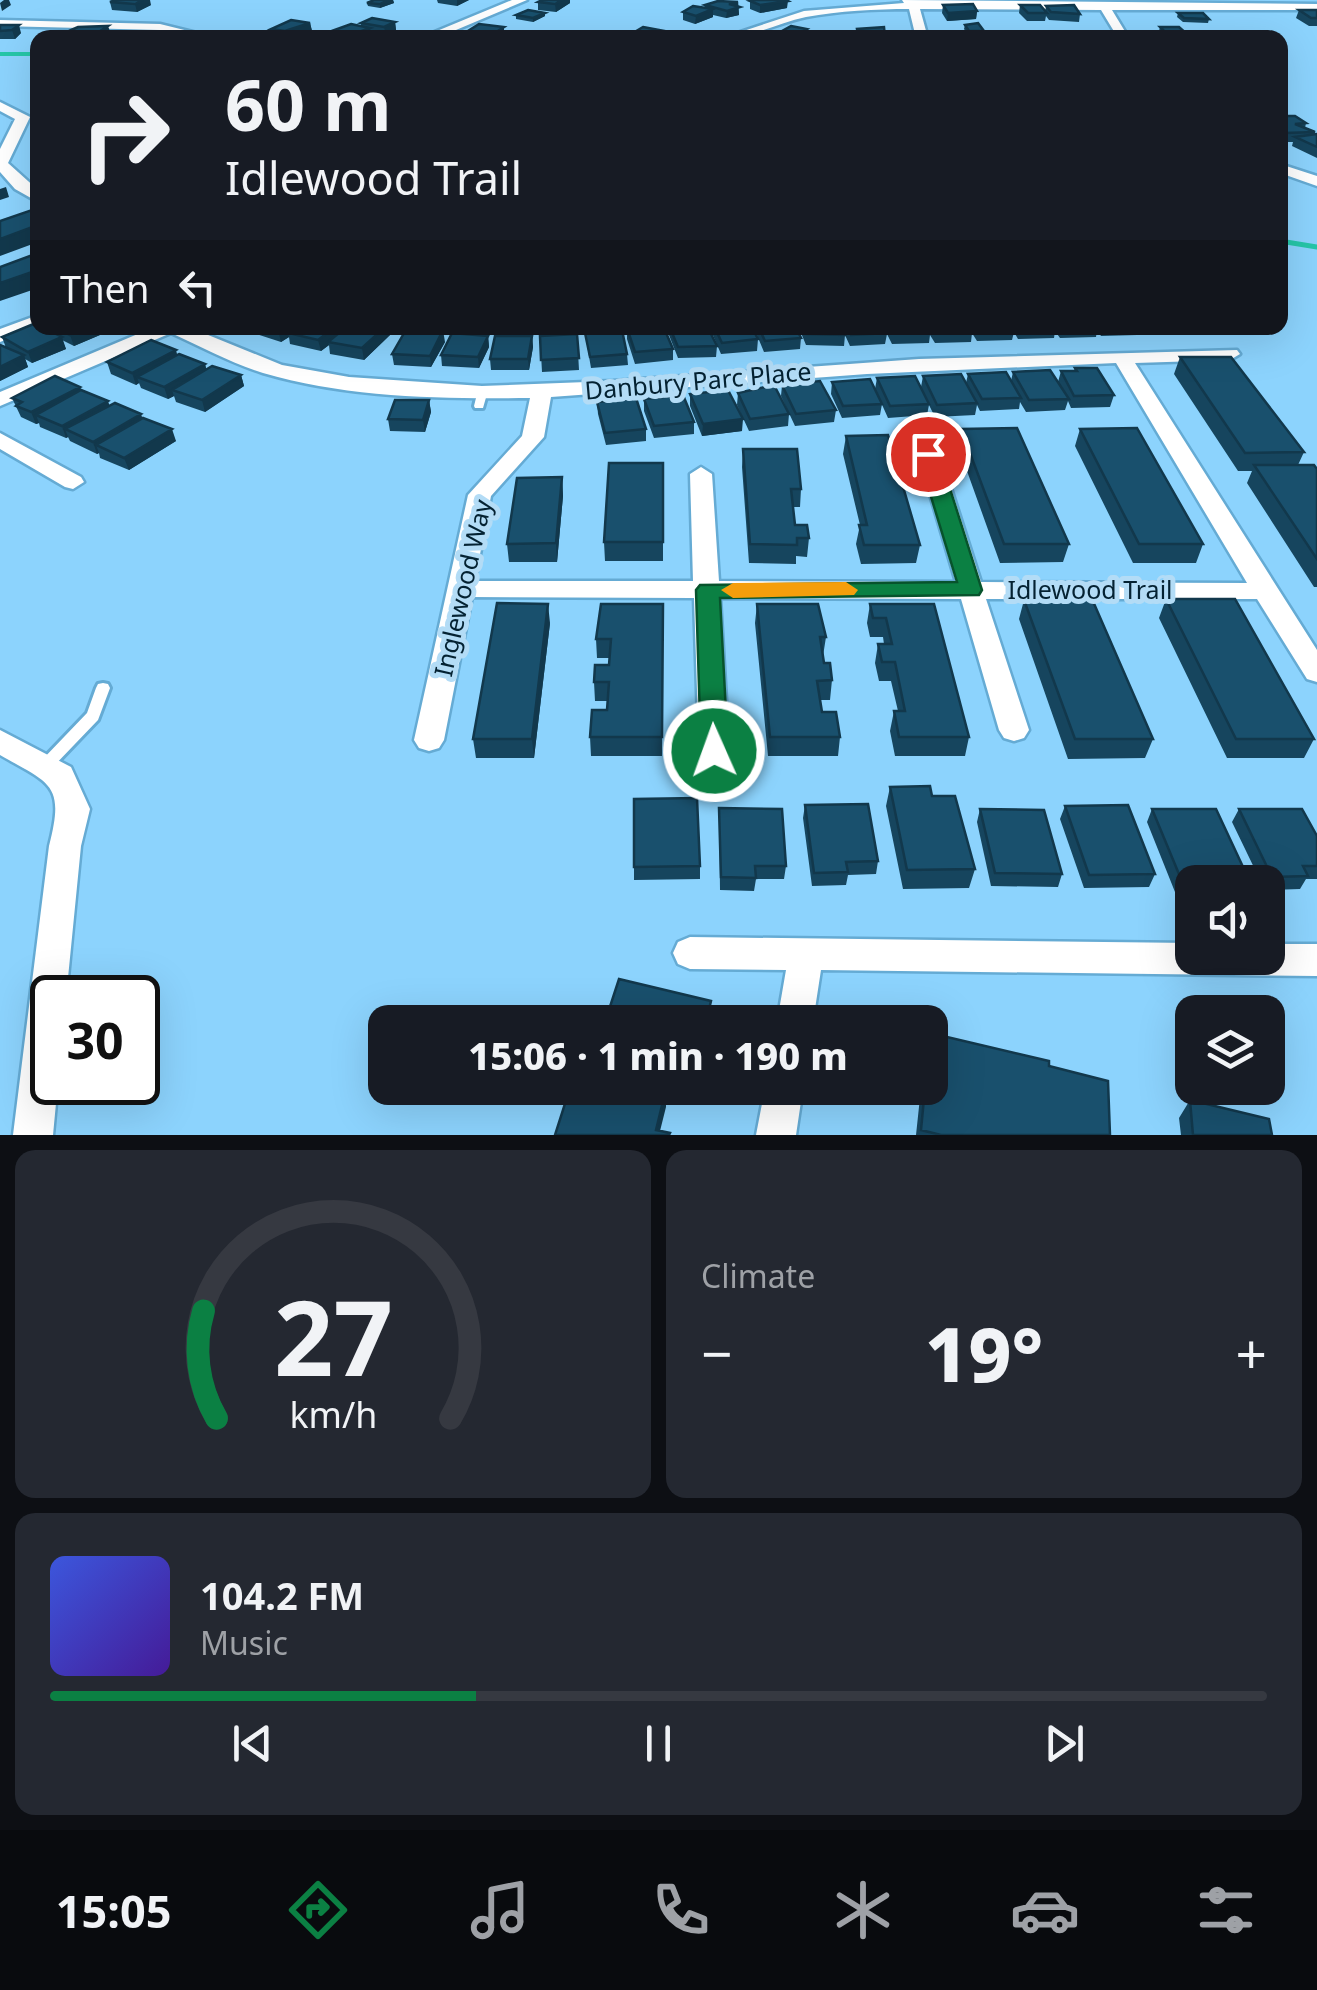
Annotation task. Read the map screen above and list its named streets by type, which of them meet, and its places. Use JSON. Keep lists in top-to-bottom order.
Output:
{
  "streets": {
    "street": ["Danbury Parc Place", "Inglewood Way", "Idlewood Trail"]
  },
  "crossings": [
    ["Danbury Parc Place", "Inglewood Way"],
    ["Inglewood Way", "Idlewood Trail"]
  ],
  "page": {
    "turn": ["60 m", "Idlewood Trail"],
    "then": "Then",
    "limit": "30",
    "trip": "15:06 · 1 min · 190 m",
    "tile": "Climate",
    "heat": ["−", "19°", "+"],
    "song": ["104.2 FM", "Music"],
    "tabs": "15:05",
    "gauge": ["27", "km/h"]
  }
}
